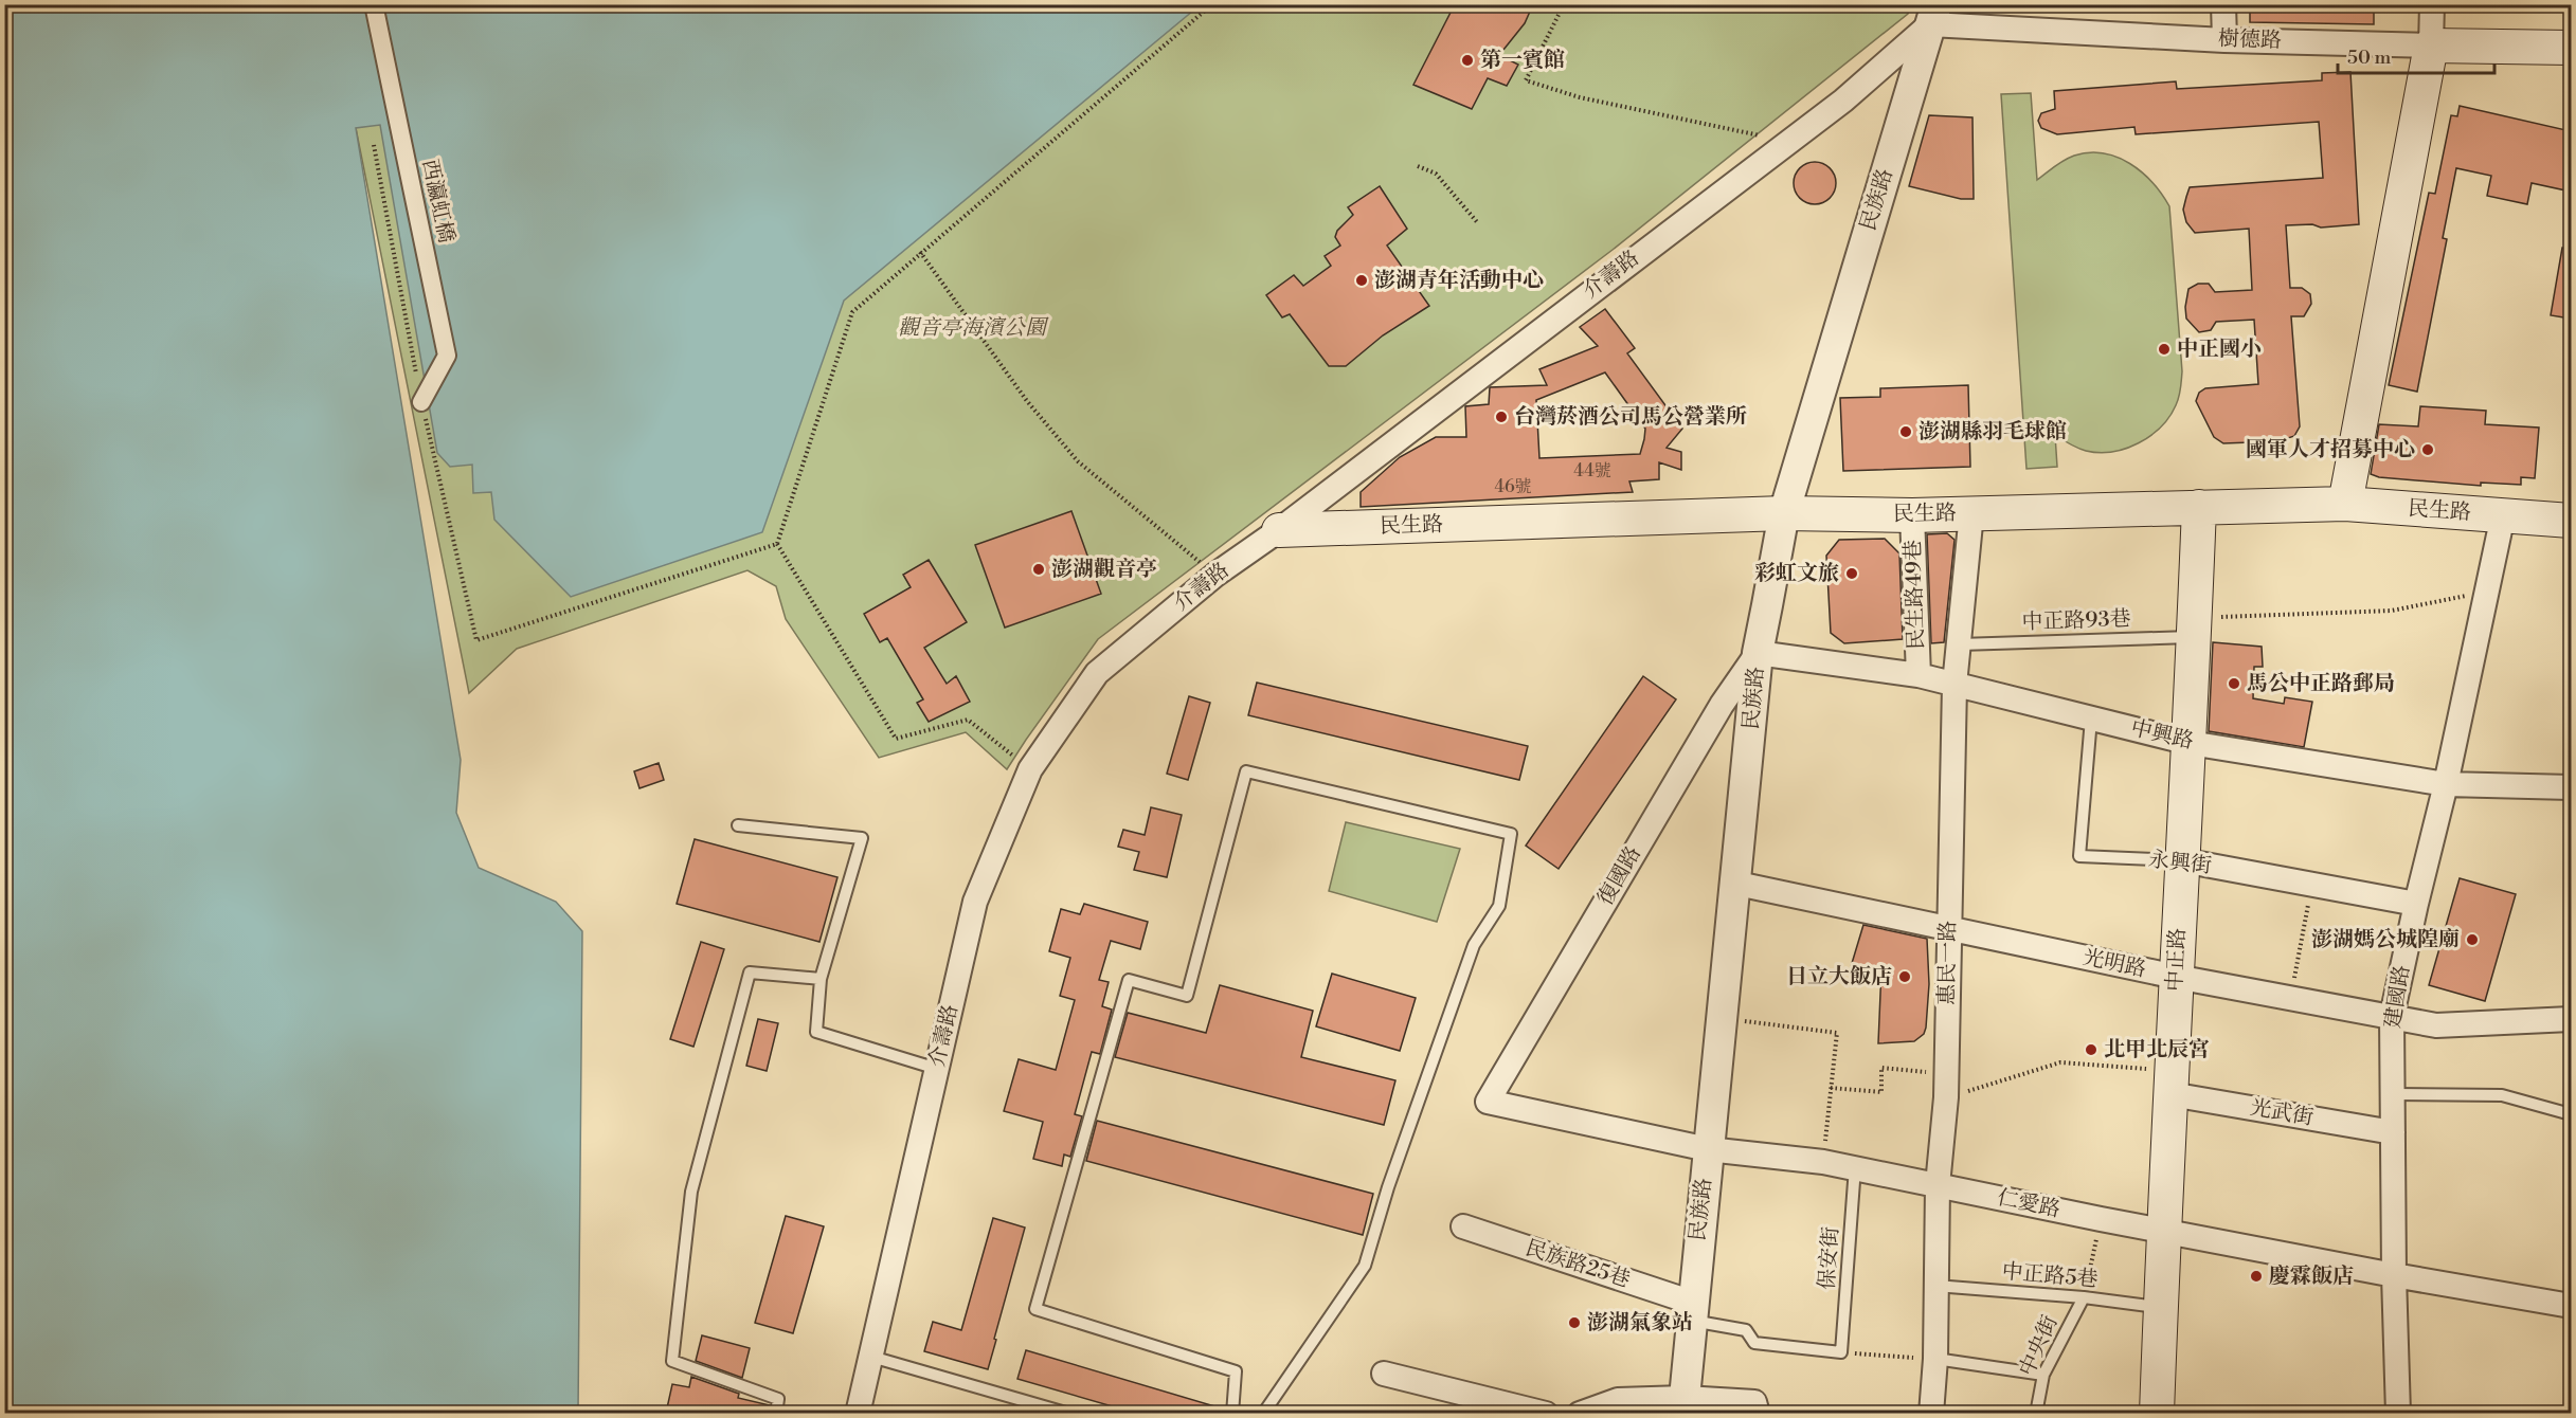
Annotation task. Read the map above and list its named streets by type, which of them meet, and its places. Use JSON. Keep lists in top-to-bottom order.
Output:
{
  "streets": {
    "main road": ["樹德路", "民生路", "中正路"],
    "street": [
      "民族路",
      "西瀛虹橋",
      "介壽路",
      "民生路49巷",
      "中興路",
      "永興街",
      "復國路",
      "惠民一路",
      "光明路",
      "建國路",
      "光武街",
      "仁愛路",
      "民族路25巷"
    ],
    "lane": [
      "中正路93巷",
      "保安街",
      "中正路5巷",
      "中央街"
    ]
  },
  "crossings": [
    ["樹德路", "民族路"],
    ["樹德路", "介壽路"],
    ["民族路", "介壽路"],
    ["民族路", "民生路"],
    ["民族路", "中興路"],
    ["民族路", "復國路"],
    ["民族路", "光明路"],
    ["民族路", "仁愛路"],
    ["民族路", "民族路25巷"],
    ["介壽路", "民生路"],
    ["民生路", "民生路49巷"],
    ["民生路", "中正路"],
    ["民生路", "惠民一路"],
    ["民生路", "建國路"],
    ["民生路49巷", "中興路"],
    ["中正路93巷", "中正路"],
    ["中正路93巷", "惠民一路"],
    ["中興路", "永興街"],
    ["中興路", "復國路"],
    ["中興路", "中正路"],
    ["中興路", "惠民一路"],
    ["中興路", "建國路"],
    ["永興街", "中正路"],
    ["永興街", "建國路"],
    ["復國路", "仁愛路"],
    ["中正路", "光明路"],
    ["中正路", "光武街"],
    ["中正路", "仁愛路"],
    ["中正路", "中正路5巷"],
    ["惠民一路", "光明路"],
    ["惠民一路", "仁愛路"],
    ["惠民一路", "中正路5巷"],
    ["光明路", "建國路"],
    ["建國路", "光武街"],
    ["建國路", "仁愛路"],
    ["仁愛路", "保安街"],
    ["中正路5巷", "中央街"]
  ],
  "parks": ["觀音亭海濱公園"],
  "places": [
    "第一賓館",
    "澎湖青年活動中心",
    "中正國小",
    "台灣菸酒公司馬公營業所",
    "澎湖縣羽毛球館",
    "國軍人才招募中心",
    "澎湖觀音亭",
    "彩虹文旅",
    "馬公中正路郵局",
    "澎湖媽公城隍廟",
    "日立大飯店",
    "北甲北辰宮",
    "慶霖飯店",
    "澎湖氣象站"
  ],
  "house_numbers": ["44號", "46號"],
  "scale_bar": "50 m"
}
